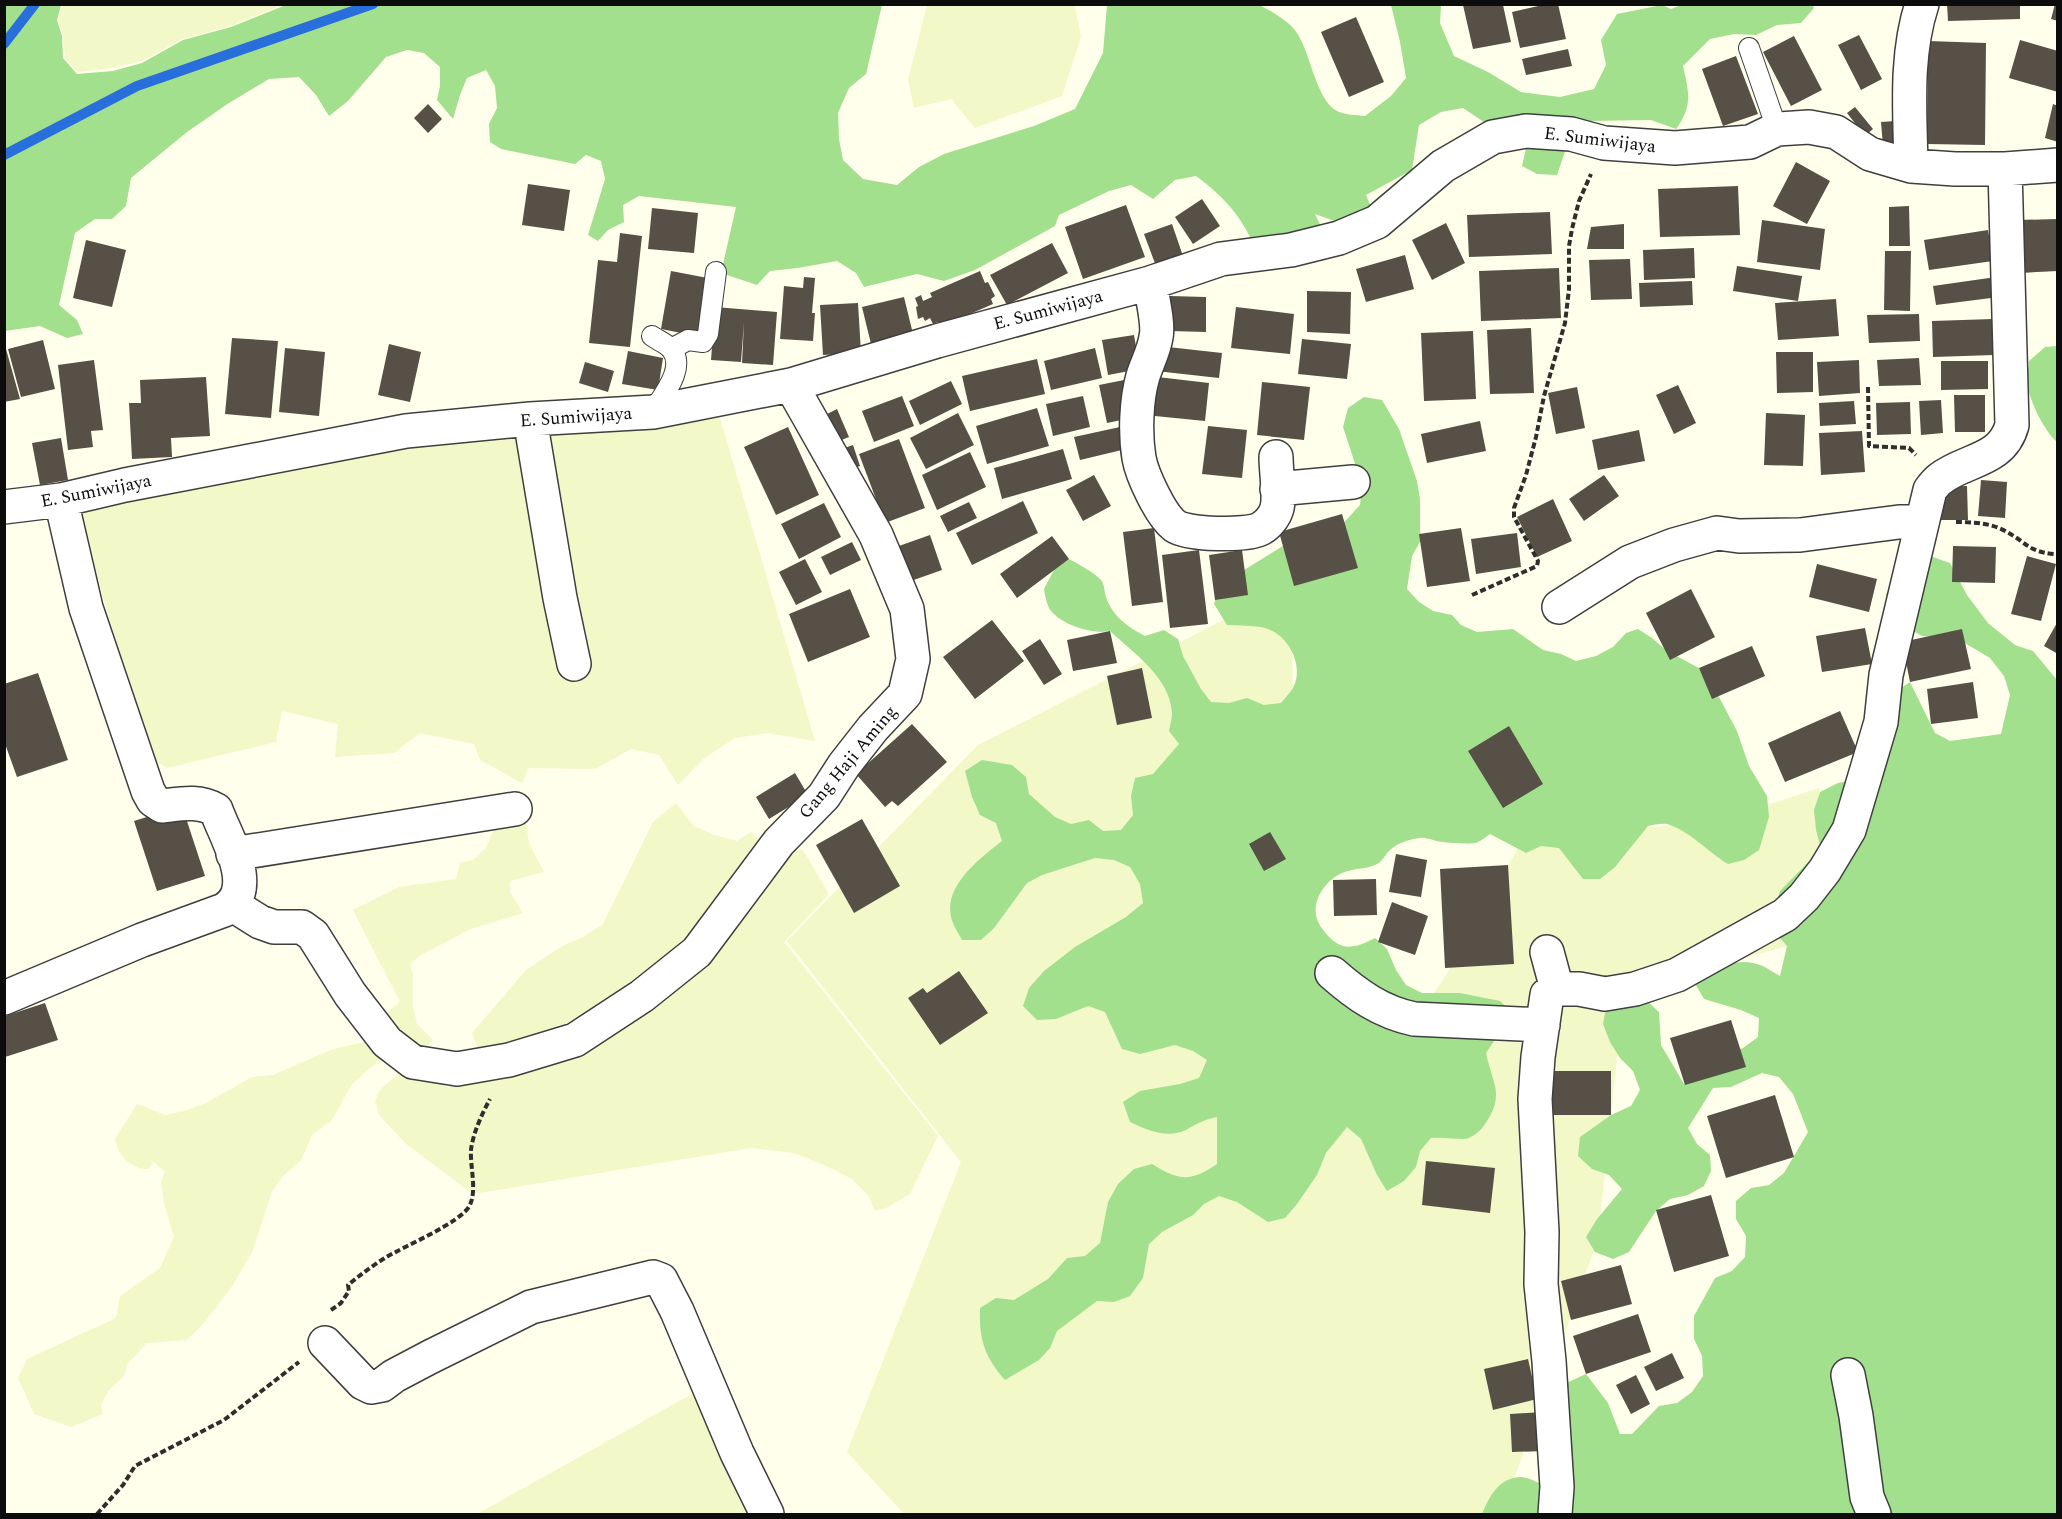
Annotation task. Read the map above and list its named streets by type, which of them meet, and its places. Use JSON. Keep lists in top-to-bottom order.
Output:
{
  "streets": {
    "street": ["E. Sumiwijaya", "Gang Haji Aming"]
  },
  "crossings": [
    ["E. Sumiwijaya", "Gang Haji Aming"]
  ]
}
